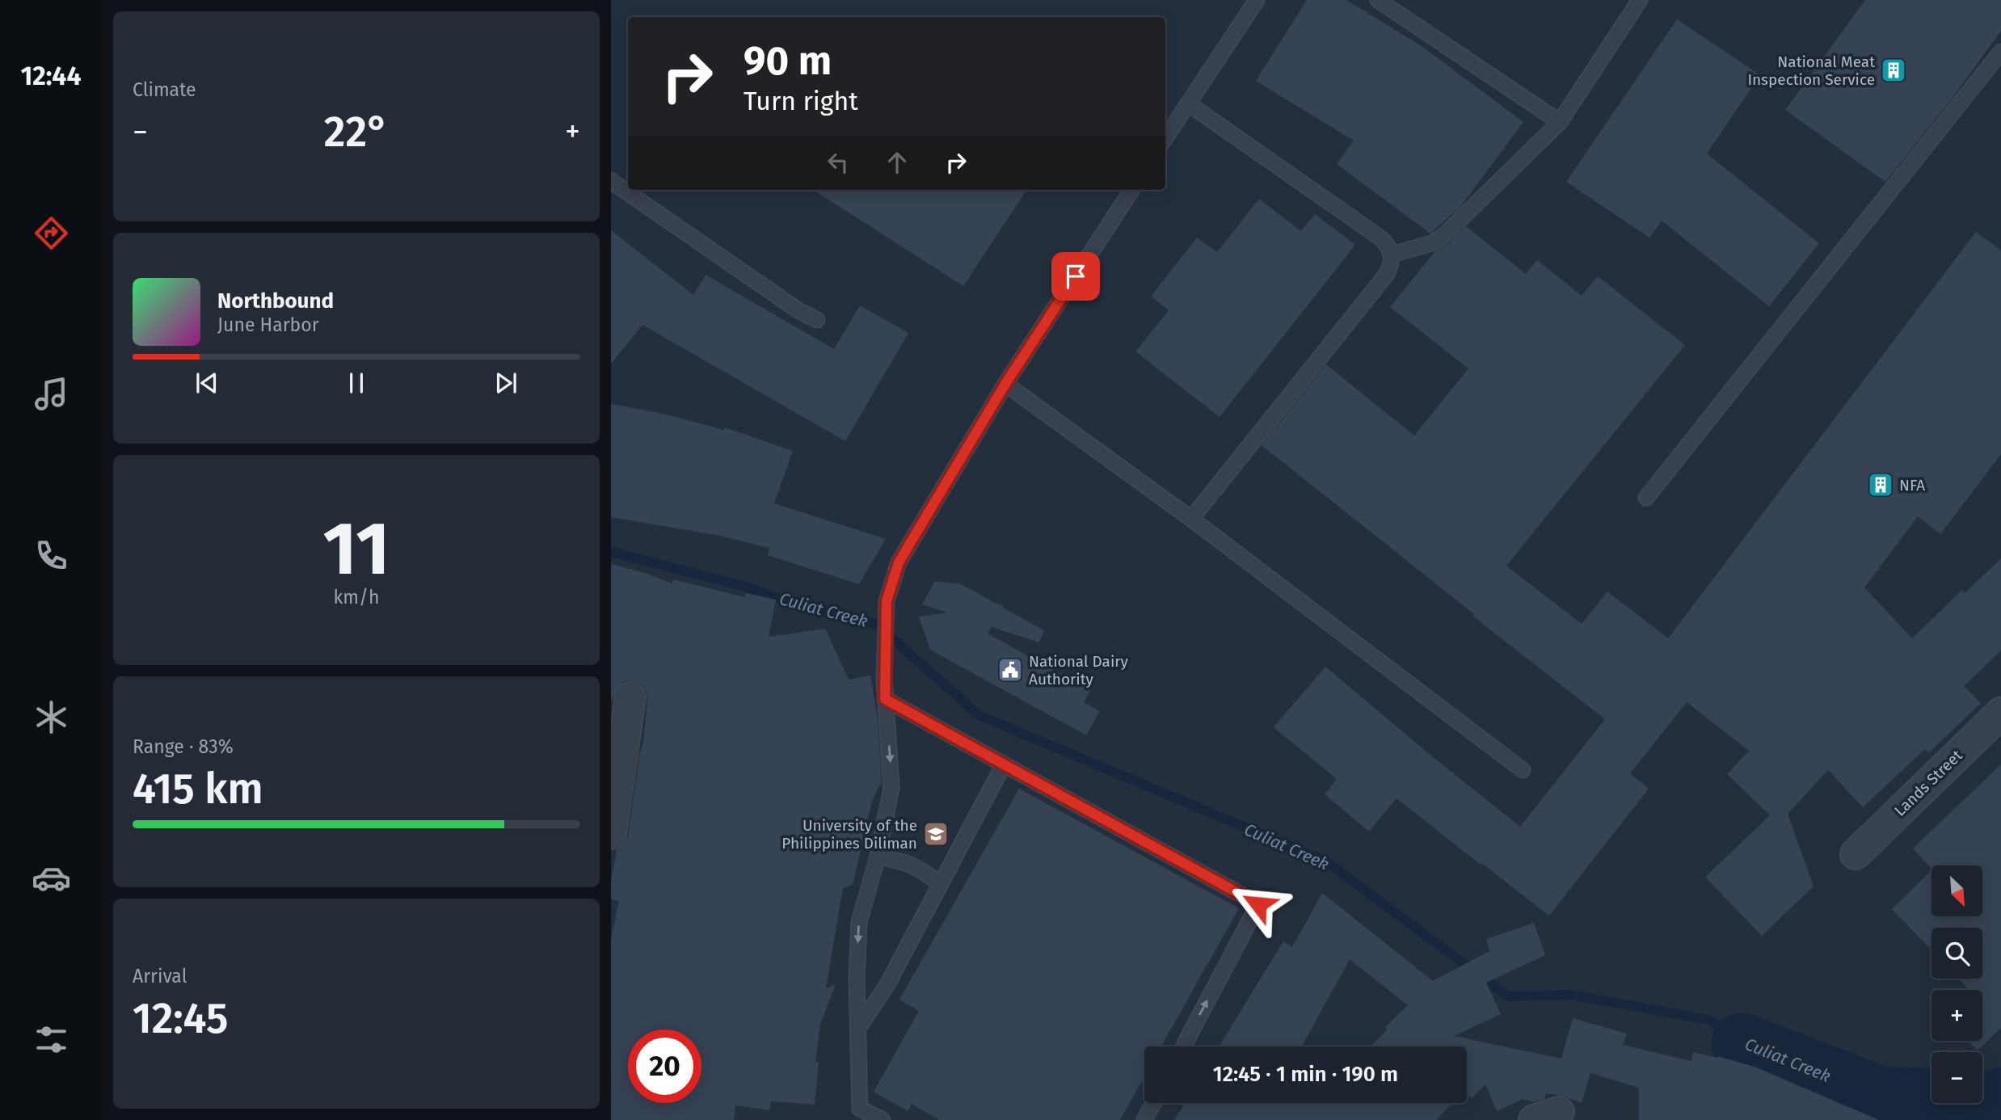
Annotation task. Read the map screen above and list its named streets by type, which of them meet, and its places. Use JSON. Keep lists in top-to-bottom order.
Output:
{
  "streets": {
    "street": ["Lands Street"]
  },
  "water": ["Culiat Creek"],
  "places": {
    "building": ["National Meat Inspection Service", "NFA"],
    "public building": ["National Dairy Authority"],
    "school or university": ["University of the Philippines Diliman"]
  },
  "north": "bottom right",
  "page": {
    "tabs": "12:44",
    "tile": [
      "Climate",
      ["11", "km/h"],
      ["Range · 83%", "415 km"],
      ["Arrival", "12:45"]
    ],
    "turn": ["90 m", "Turn right"],
    "heat": ["−", "22°", "+"],
    "song": ["Northbound", "June Harbor"],
    "map_buttons": ["+", "−"],
    "limit": "20",
    "trip": "12:45 · 1 min · 190 m"
  }
}
